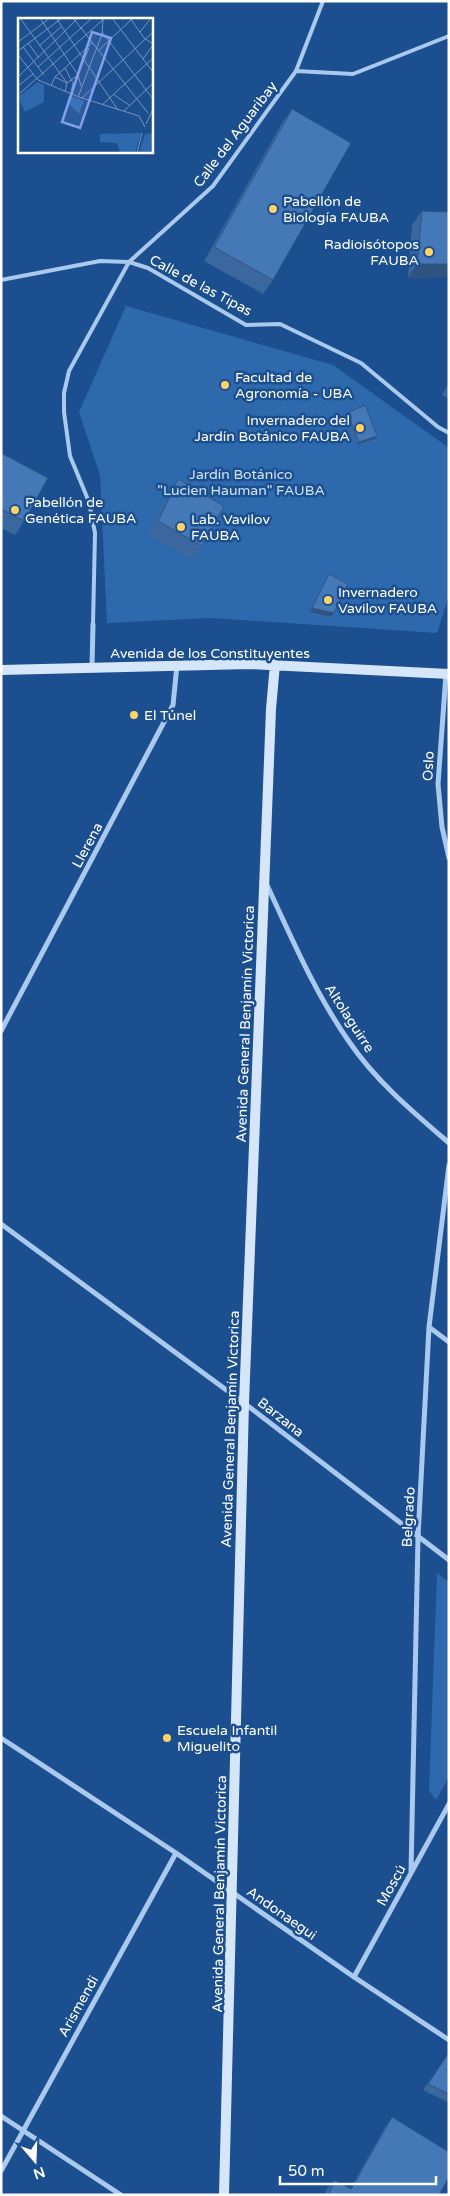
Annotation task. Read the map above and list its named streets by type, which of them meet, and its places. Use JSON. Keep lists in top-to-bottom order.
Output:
{
  "streets": {
    "street": [
      "Avenida de los Constituyentes",
      "Oslo",
      "Llerena",
      "Altolaguirre",
      "Avenida General Benjamín Victorica",
      "Barzana",
      "Belgrado",
      "Moscú",
      "Andonaegui",
      "Arismendi"
    ],
    "lane": ["Calle del Aguaribay", "Calle de las Tipas"]
  },
  "crossings": [
    ["Calle del Aguaribay", "Calle de las Tipas"],
    ["Avenida de los Constituyentes", "Oslo"],
    ["Avenida de los Constituyentes", "Llerena"],
    ["Avenida de los Constituyentes", "Avenida General Benjamín Victorica"],
    ["Altolaguirre", "Avenida General Benjamín Victorica"],
    ["Avenida General Benjamín Victorica", "Barzana"],
    ["Avenida General Benjamín Victorica", "Andonaegui"],
    ["Barzana", "Belgrado"],
    ["Belgrado", "Moscú"],
    ["Moscú", "Andonaegui"],
    ["Andonaegui", "Arismendi"]
  ],
  "parks": ["Jardín Botánico \"Lucien Hauman\" FAUBA"],
  "places": [
    "Pabellón de Biología FAUBA",
    "Radioisótopos FAUBA",
    "Facultad de Agronomía - UBA",
    "Invernadero del Jardín Botánico FAUBA",
    "Pabellón de Genética FAUBA",
    "Lab. Vavilov FAUBA",
    "Invernadero Vavilov FAUBA",
    "El Túnel",
    "Escuela Infantil Miguelito"
  ],
  "scale_bar": "50 m",
  "north": "bottom"
}
